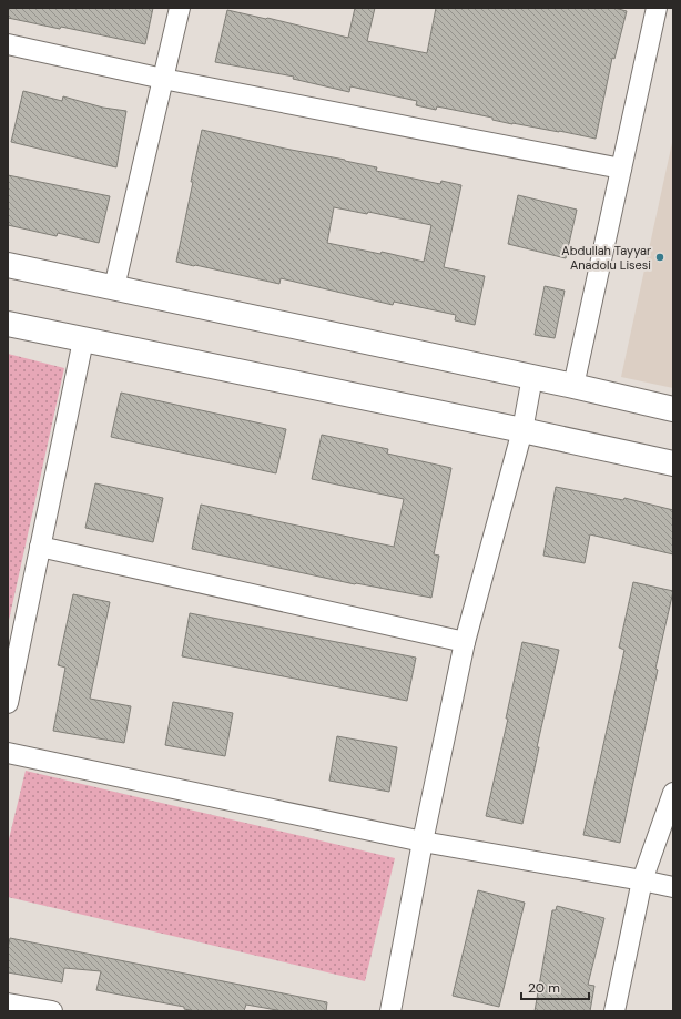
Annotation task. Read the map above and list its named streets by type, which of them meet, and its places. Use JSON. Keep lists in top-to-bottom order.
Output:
{
  "places": ["Abdullah Tayyar Anadolu Lisesi"],
  "scale_bar": "20 m"
}
